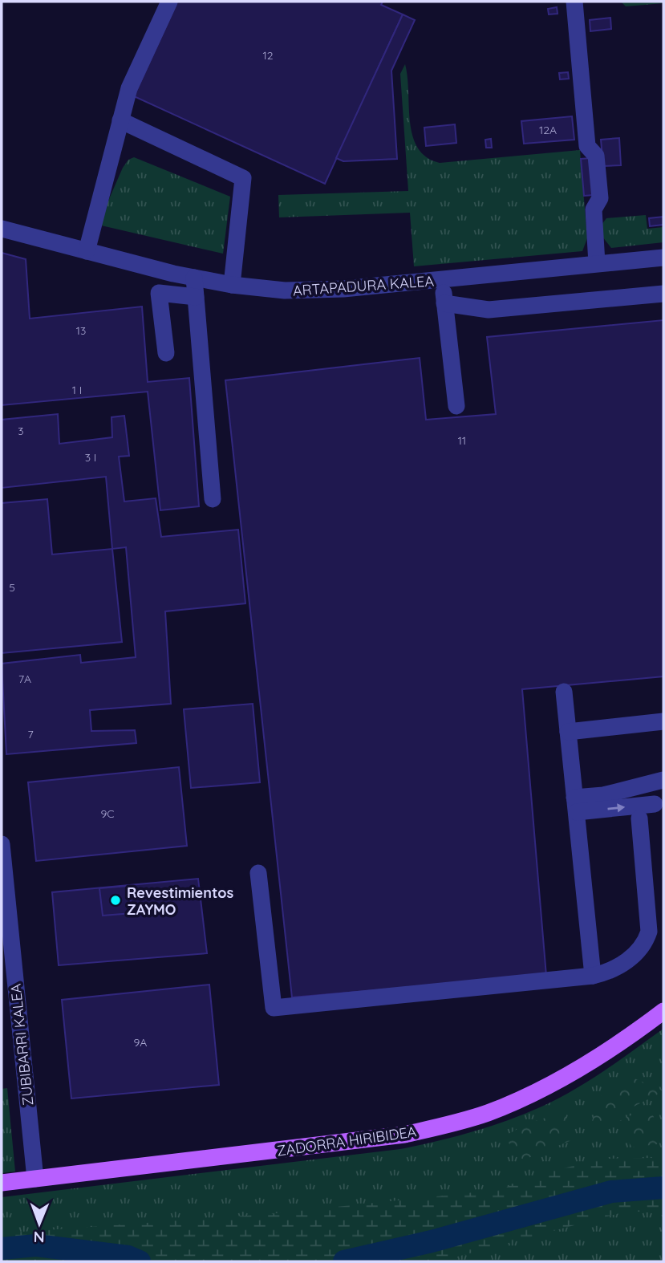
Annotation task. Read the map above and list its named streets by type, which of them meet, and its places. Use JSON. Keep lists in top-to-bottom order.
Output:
{
  "streets": {
    "main road": ["ZADORRA HIRIBIDEA"],
    "street": ["ARTAPADURA KALEA", "ZUBIBARRI KALEA"]
  },
  "crossings": [
    ["ZUBIBARRI KALEA", "ZADORRA HIRIBIDEA"]
  ],
  "places": ["Revestimientos ZAYMO"],
  "house_numbers": [
    "12",
    "12A",
    "13",
    "1 I",
    "3",
    "11",
    "3 I",
    "5",
    "7A",
    "7",
    "9C",
    "9A"
  ],
  "north": "bottom"
}
